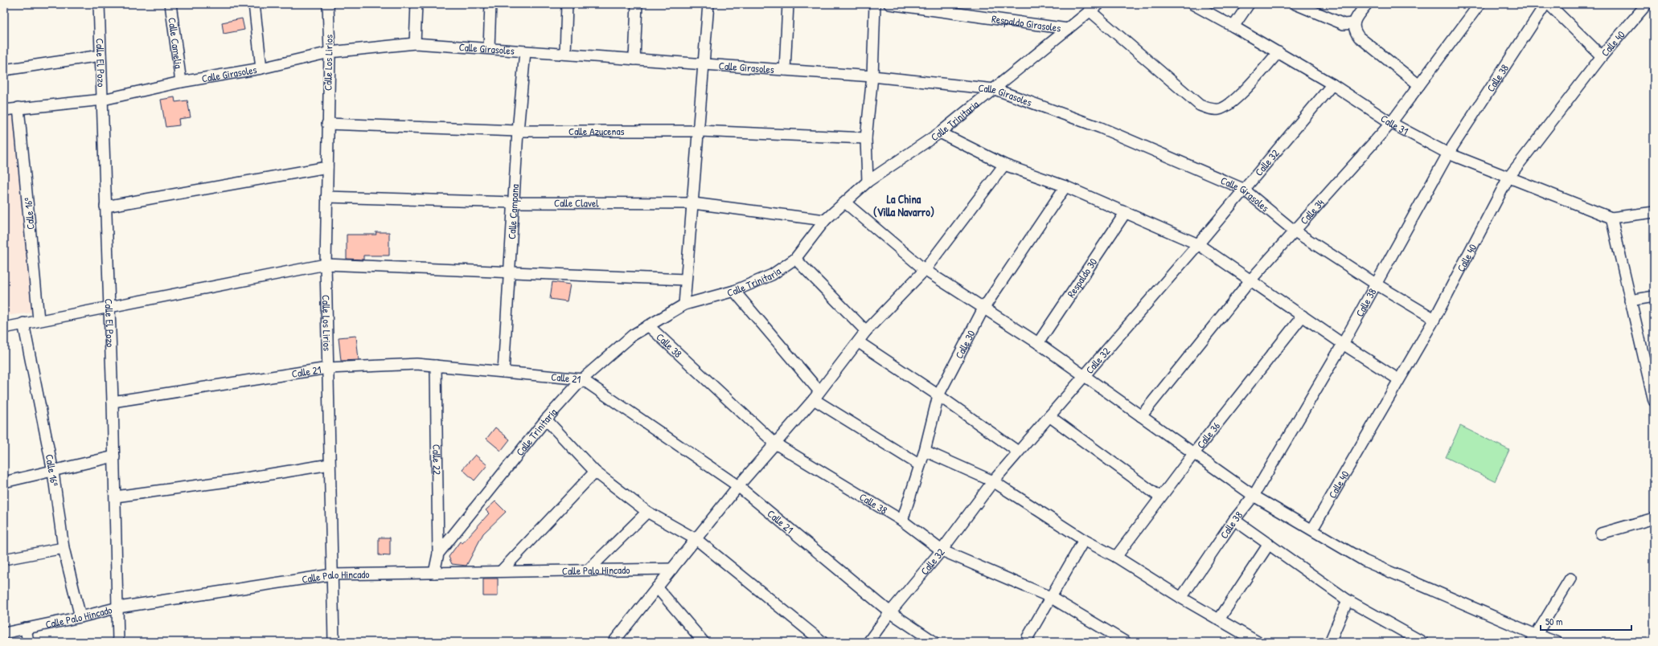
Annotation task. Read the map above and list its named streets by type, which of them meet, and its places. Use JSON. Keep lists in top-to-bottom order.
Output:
{
  "streets": {
    "street": [
      "Respaldo Girasoles",
      "Calle Camelia",
      "Calle 40",
      "Calle Girasoles",
      "Calle El Pozo",
      "Calle Los Lirios",
      "Calle 38",
      "Calle Trinitaria",
      "Calle 31",
      "Calle Azucenas",
      "Calle 32",
      "Calle Clavel",
      "Calle 34",
      "Calle Campana",
      "Calle 16ª",
      "Respaldo 30",
      "Calle 30",
      "Calle 21",
      "Calle 36",
      "Calle 22",
      "Calle Palo Hincado"
    ]
  },
  "crossings": [
    ["Respaldo Girasoles", "Calle Trinitaria"],
    ["Calle Camelia", "Calle Girasoles"],
    ["Calle 40", "Calle Girasoles"],
    ["Calle 40", "Calle 31"],
    ["Calle Girasoles", "Calle El Pozo"],
    ["Calle Girasoles", "Calle Los Lirios"],
    ["Calle Girasoles", "Calle 38"],
    ["Calle Girasoles", "Calle Trinitaria"],
    ["Calle Girasoles", "Calle 32"],
    ["Calle Girasoles", "Calle 34"],
    ["Calle Girasoles", "Calle Campana"],
    ["Calle Girasoles", "Calle 16ª"],
    ["Calle El Pozo", "Calle 21"],
    ["Calle El Pozo", "Calle Palo Hincado"],
    ["Calle Los Lirios", "Calle Azucenas"],
    ["Calle Los Lirios", "Calle Clavel"],
    ["Calle Los Lirios", "Calle 21"],
    ["Calle Los Lirios", "Calle Palo Hincado"],
    ["Calle 38", "Calle Trinitaria"],
    ["Calle 38", "Calle 31"],
    ["Calle 38", "Calle 32"],
    ["Calle 38", "Calle 30"],
    ["Calle Trinitaria", "Calle Clavel"],
    ["Calle Trinitaria", "Calle 21"],
    ["Calle Trinitaria", "Calle 22"],
    ["Calle Trinitaria", "Calle Palo Hincado"],
    ["Calle 31", "Calle 32"],
    ["Calle 31", "Calle 34"],
    ["Calle Azucenas", "Calle Campana"],
    ["Calle 32", "Calle 21"],
    ["Calle Clavel", "Calle Campana"],
    ["Calle Campana", "Calle 21"],
    ["Calle 16ª", "Calle Palo Hincado"],
    ["Calle 21", "Calle 22"]
  ],
  "districts": ["La China (Villa Navarro)"],
  "scale_bar": "50 m"
}
